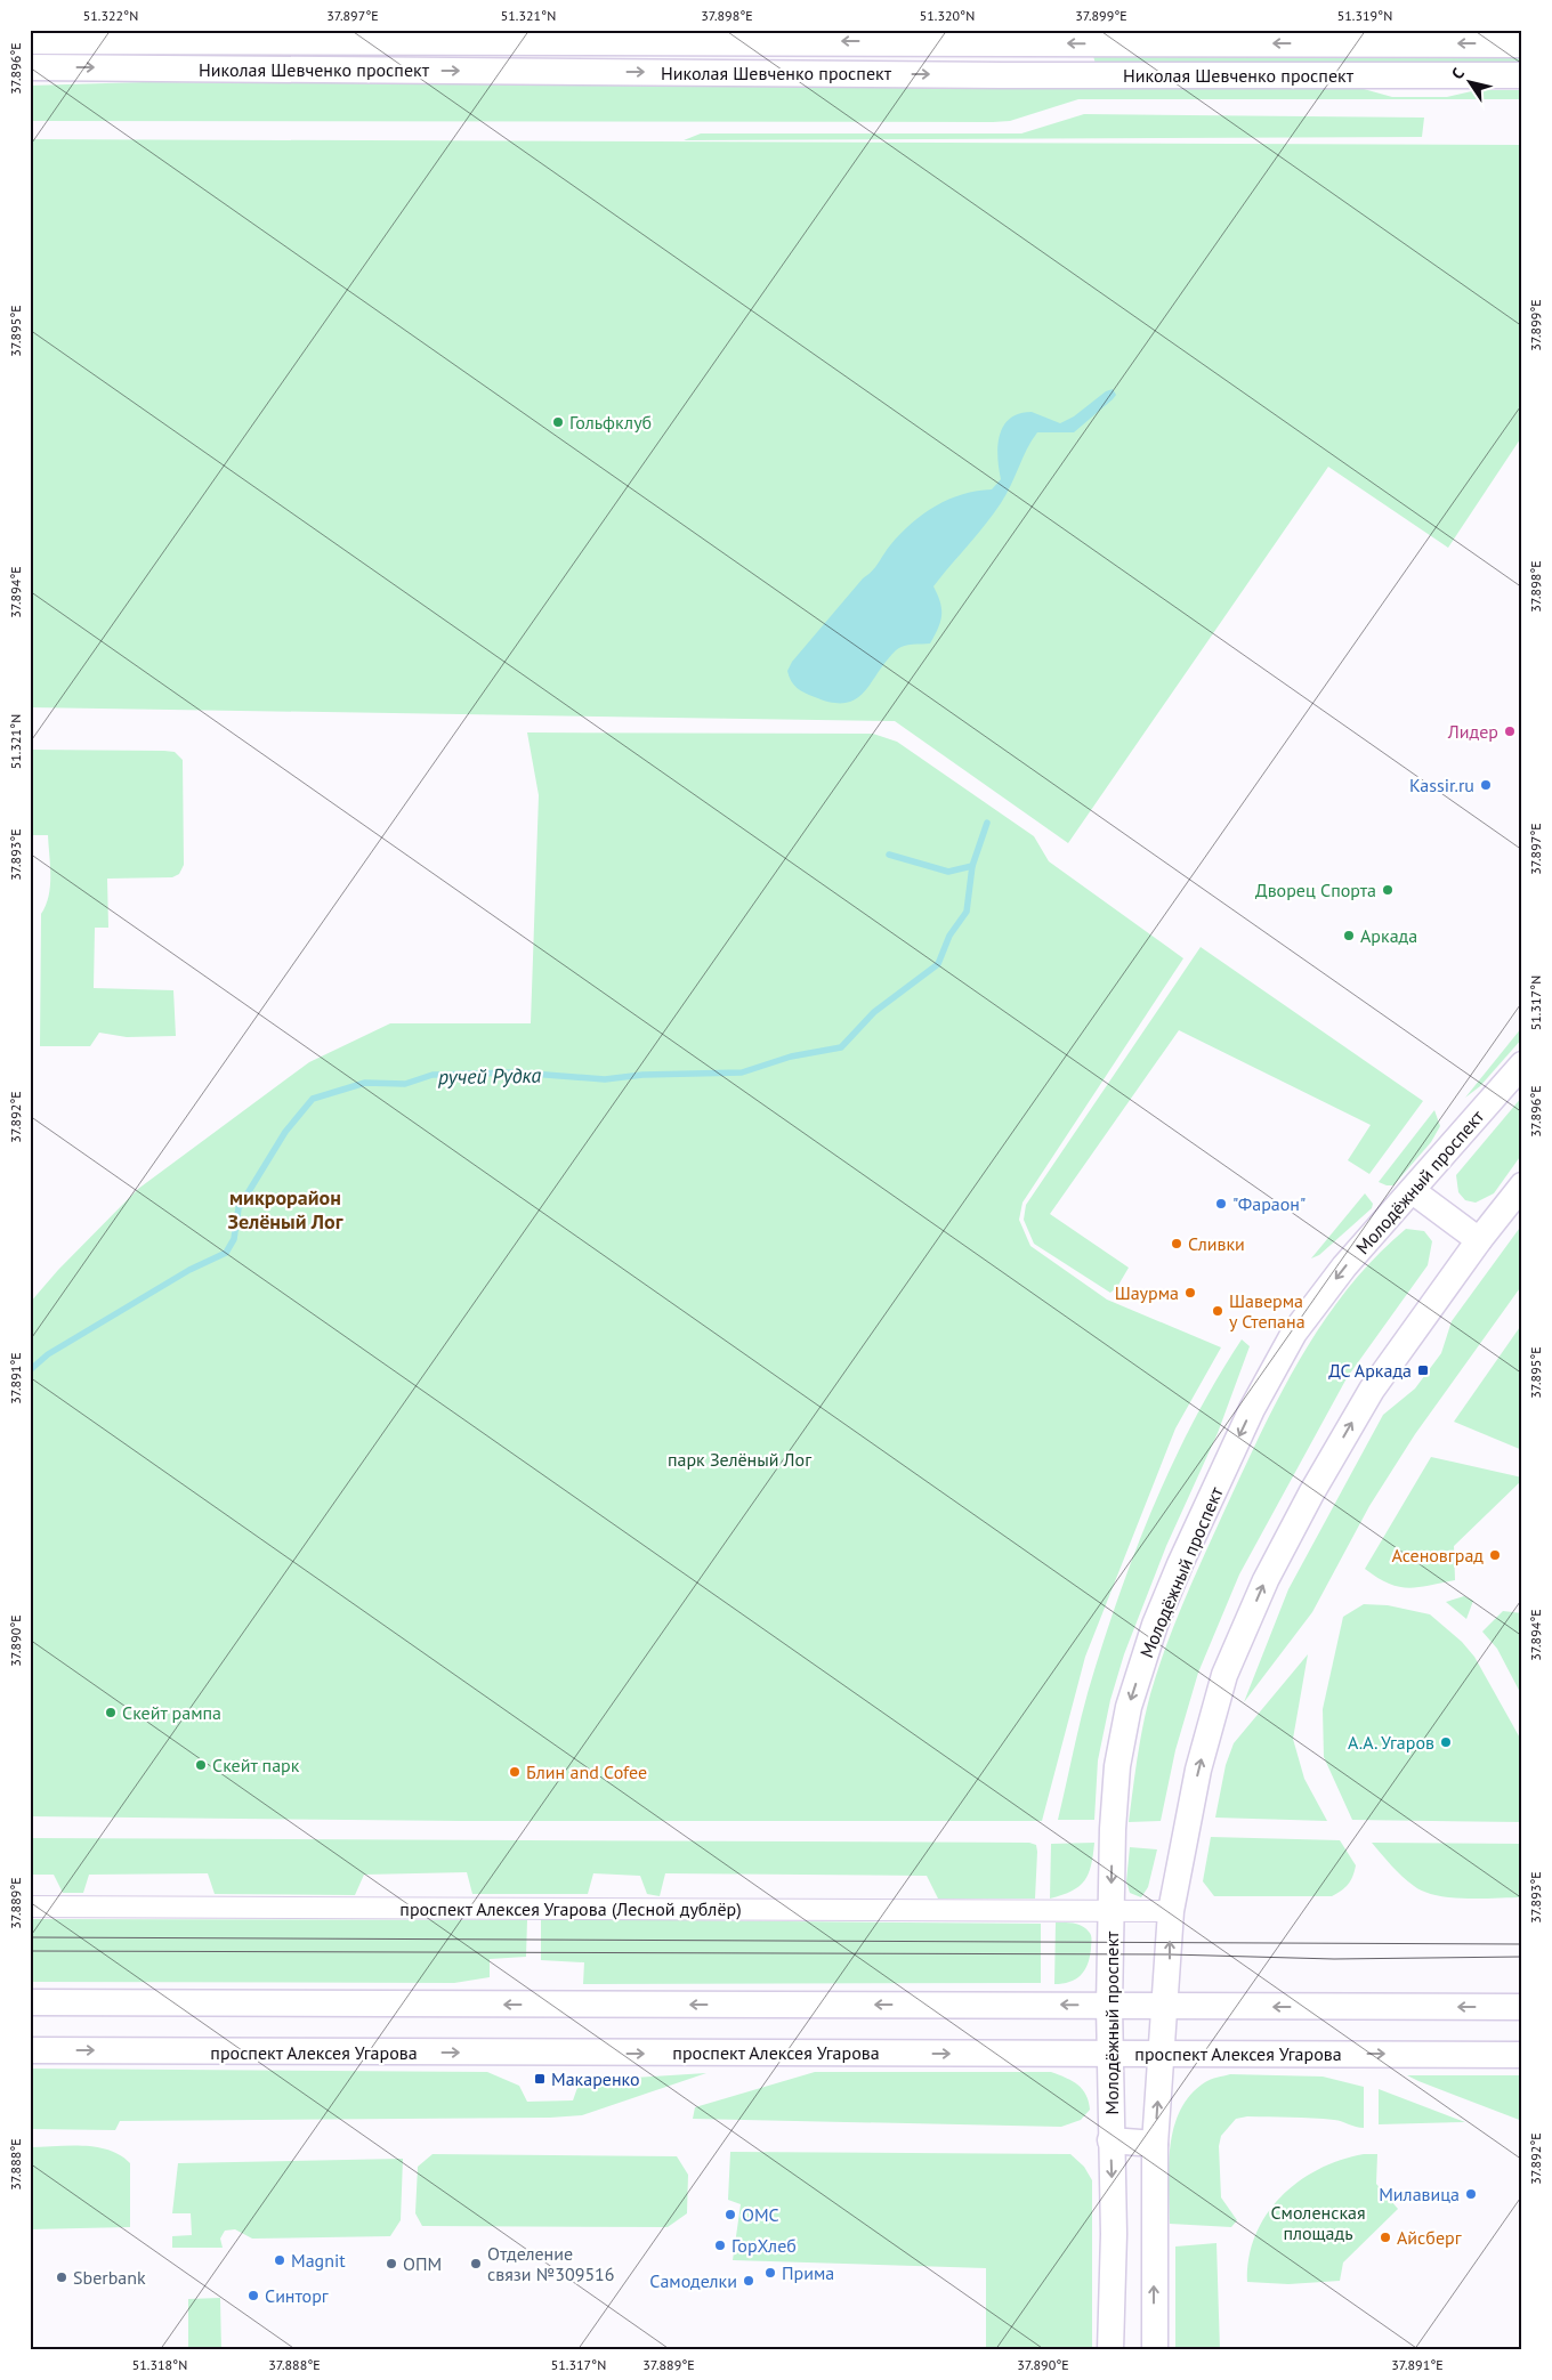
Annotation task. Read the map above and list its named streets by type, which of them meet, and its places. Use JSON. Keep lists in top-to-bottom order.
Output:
{
  "streets": {
    "main road": ["Николая Шевченко проспект", "Молодёжный проспект", "проспект Алексея Угарова"],
    "street": ["проспект Алексея Угарова (Лесной дублёр)"]
  },
  "crossings": [
    ["Молодёжный проспект", "проспект Алексея Угарова (Лесной дублёр)"],
    ["Молодёжный проспект", "проспект Алексея Угарова"]
  ],
  "districts": ["микрорайон Зелёный Лог"],
  "water": ["ручей Рудка"],
  "parks": ["парк Зелёный Лог", "Смоленская площадь"],
  "places": {
    "other": [
      "Гольфклуб",
      "Лидер",
      "Kassir.ru",
      "Дворец Спорта",
      "Аркада",
      "\"Фараон\"",
      "Сливки",
      "Шаурма",
      "Шаверма у Степана",
      "Асеновград",
      "Скейт рампа",
      "А.А. Угаров",
      "Скейт парк",
      "Блин and Cofee",
      "Милавица",
      "ОМС",
      "Айсберг",
      "ГорХлеб",
      "Magnit",
      "ОПМ",
      "Отделение связи №309516",
      "Прима",
      "Sberbank",
      "Самоделки",
      "Синторг"
    ],
    "transit": ["ДС Аркада", "Макаренко"]
  },
  "north": "top left",
  "coordinates": [
    "51.322°N",
    "37.897°E",
    "51.321°N",
    "37.898°E",
    "51.320°N",
    "37.899°E",
    "51.319°N",
    "37.896°E",
    "37.895°E",
    "37.894°E",
    "37.893°E",
    "51.317°N",
    "37.892°E",
    "37.891°E",
    "37.890°E",
    "37.889°E",
    "37.888°E",
    "51.318°N"
  ]
}
